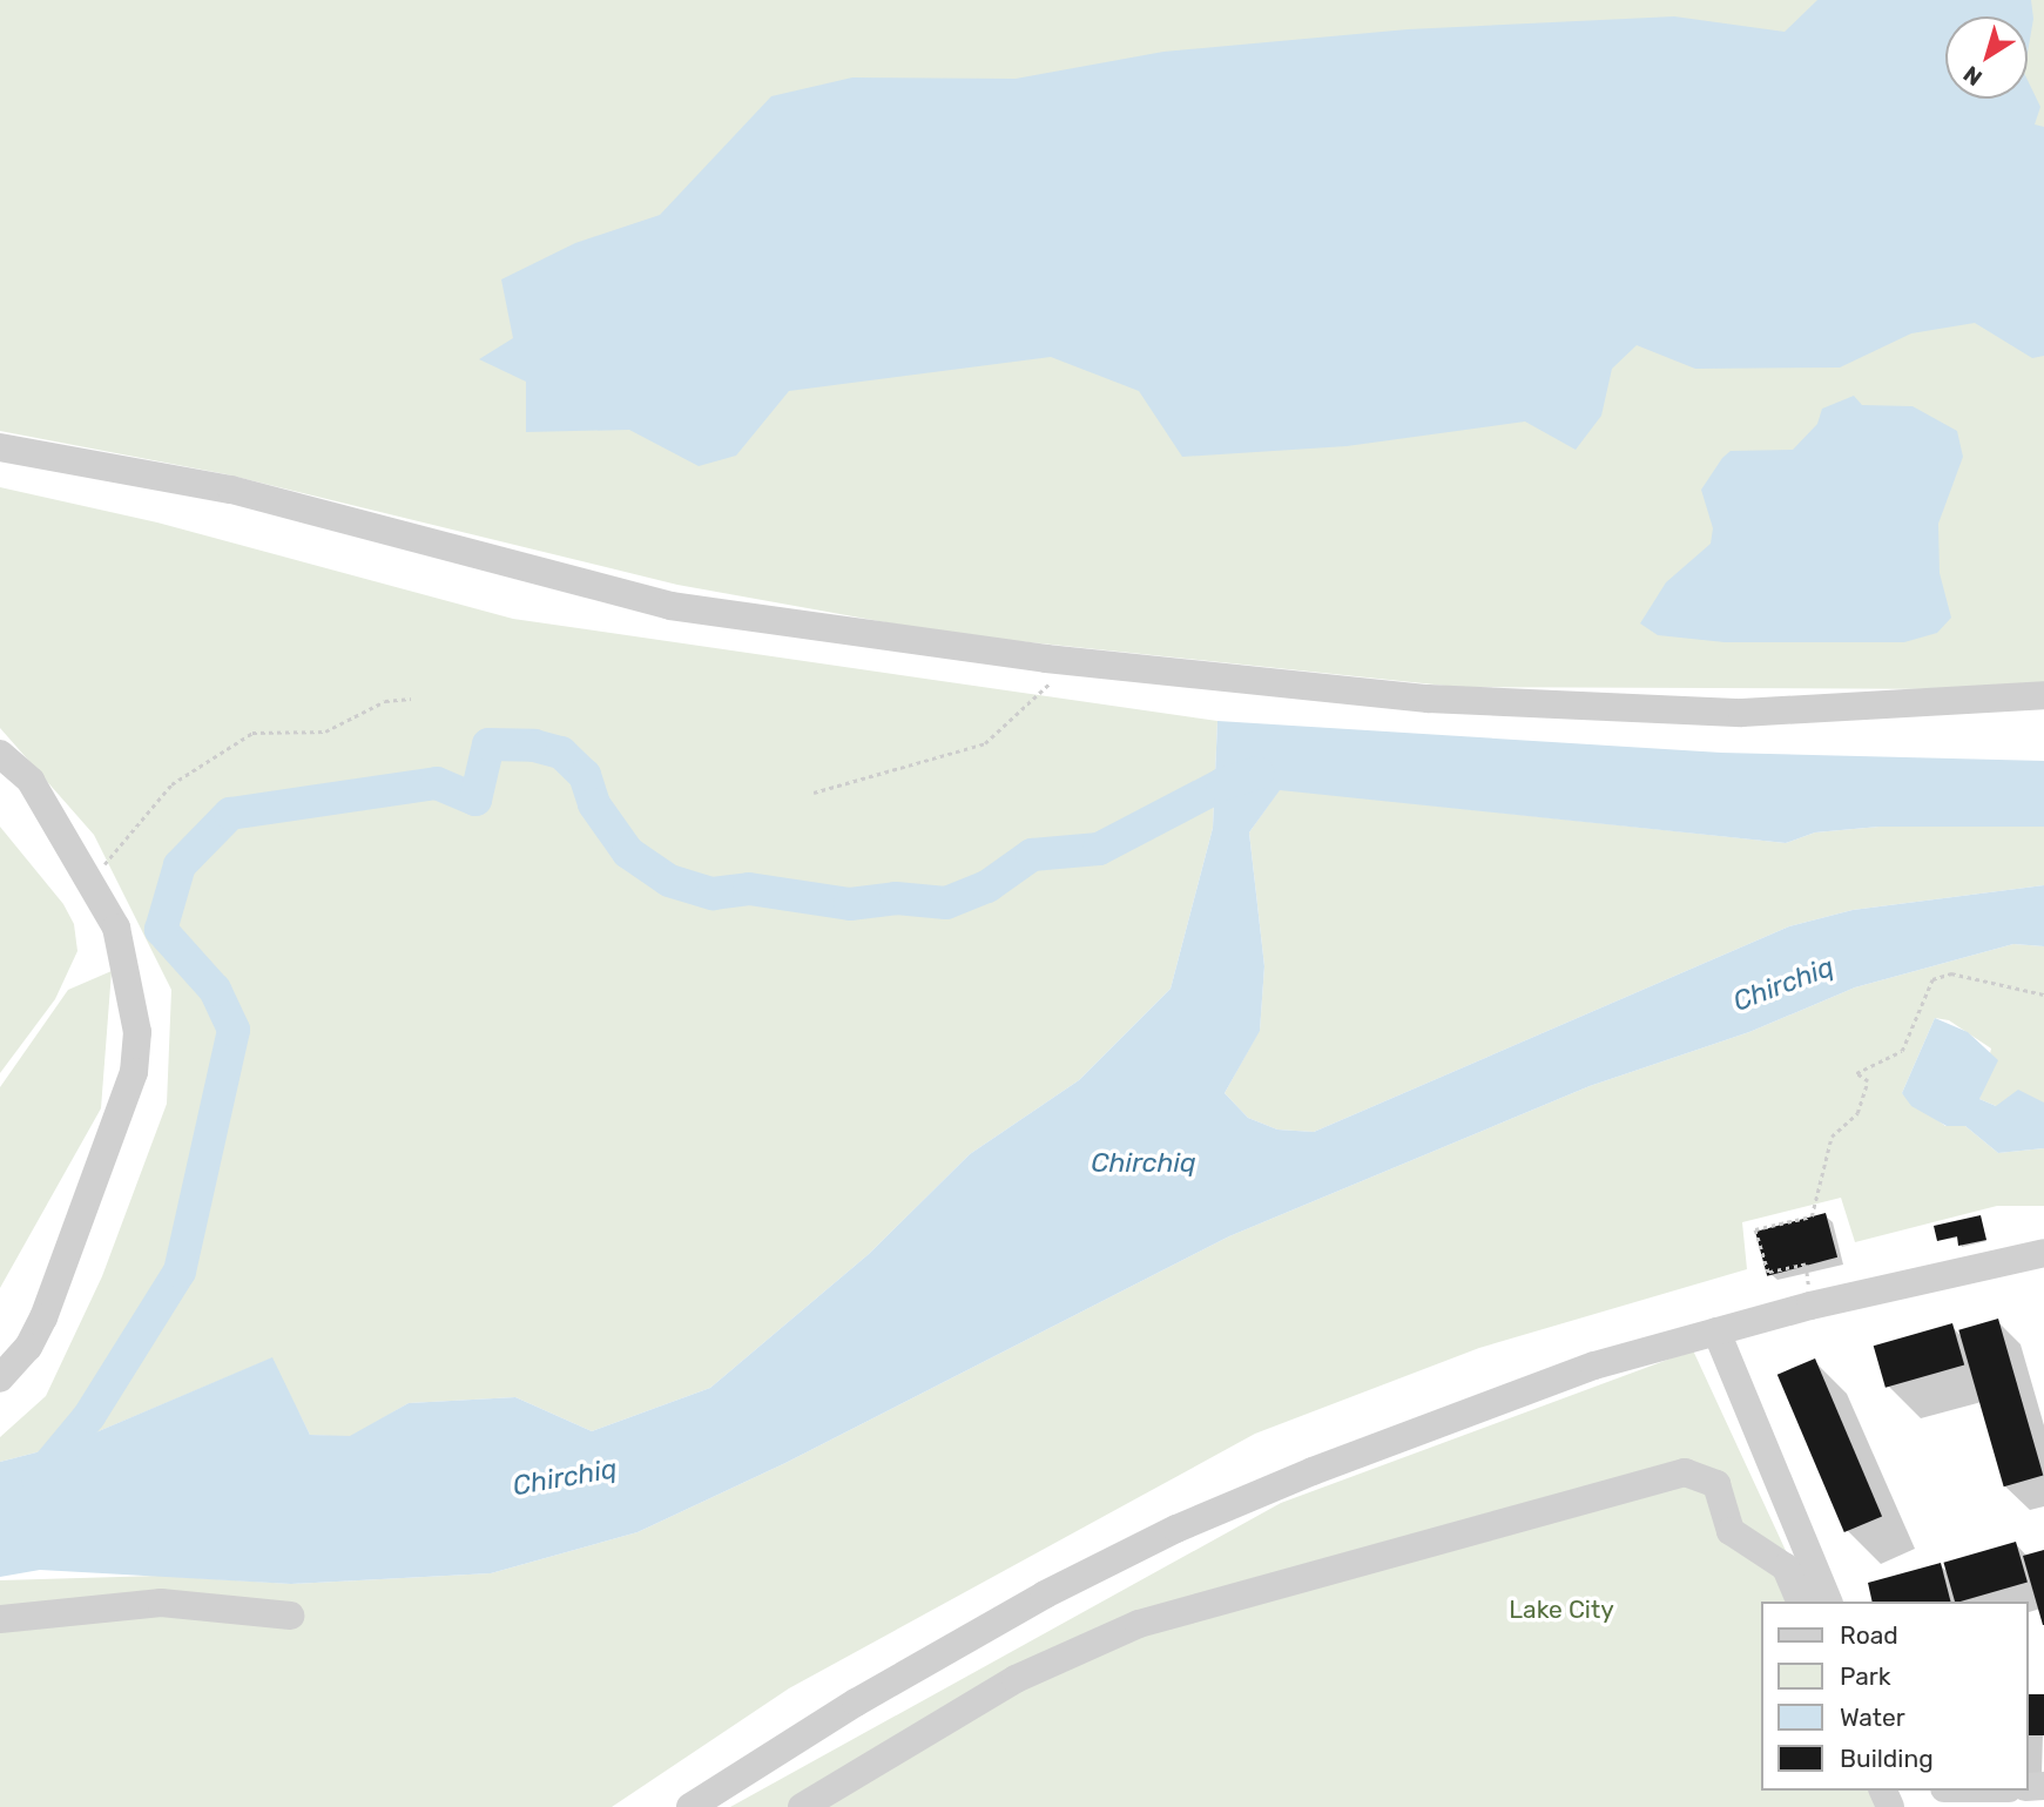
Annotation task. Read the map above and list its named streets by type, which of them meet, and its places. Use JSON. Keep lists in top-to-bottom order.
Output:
{
  "water": ["Chirchiq"],
  "parks": ["Lake City"],
  "legend": [
    "Road",
    "Park",
    "Water",
    "Building"
  ],
  "north": "bottom left"
}
